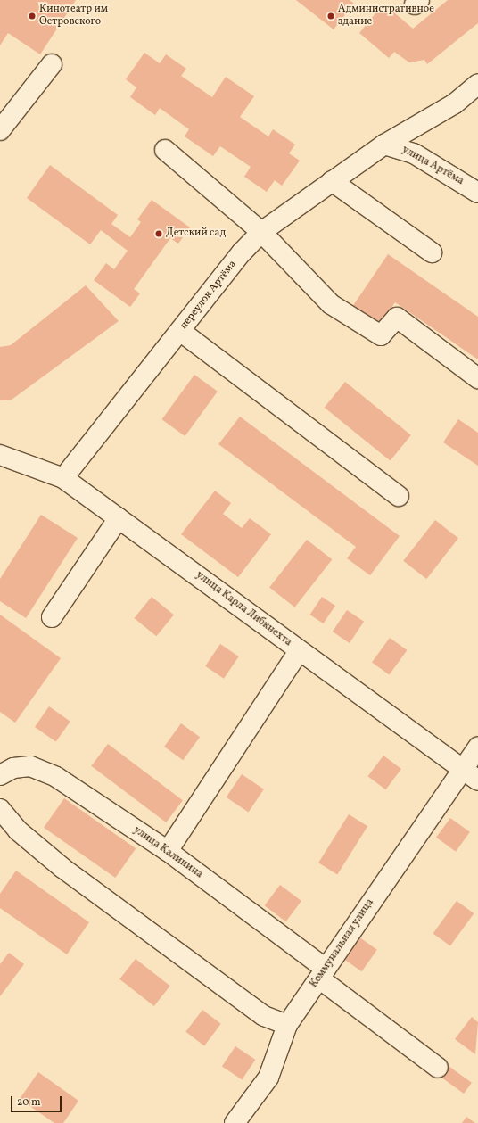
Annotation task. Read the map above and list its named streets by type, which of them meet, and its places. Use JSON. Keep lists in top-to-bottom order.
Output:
{
  "streets": {
    "street": [
      "улица Артёма",
      "переулок Артёма",
      "улица Карла Либкнехта",
      "улица Калинина",
      "Коммунальная улица"
    ]
  },
  "crossings": [
    ["улица Артёма", "переулок Артёма"],
    ["переулок Артёма", "улица Карла Либкнехта"],
    ["улица Карла Либкнехта", "Коммунальная улица"],
    ["улица Калинина", "Коммунальная улица"]
  ],
  "places": ["Кинотеатр им Островского", "Административное здание", "Детский сад"],
  "scale_bar": "20 m"
}
